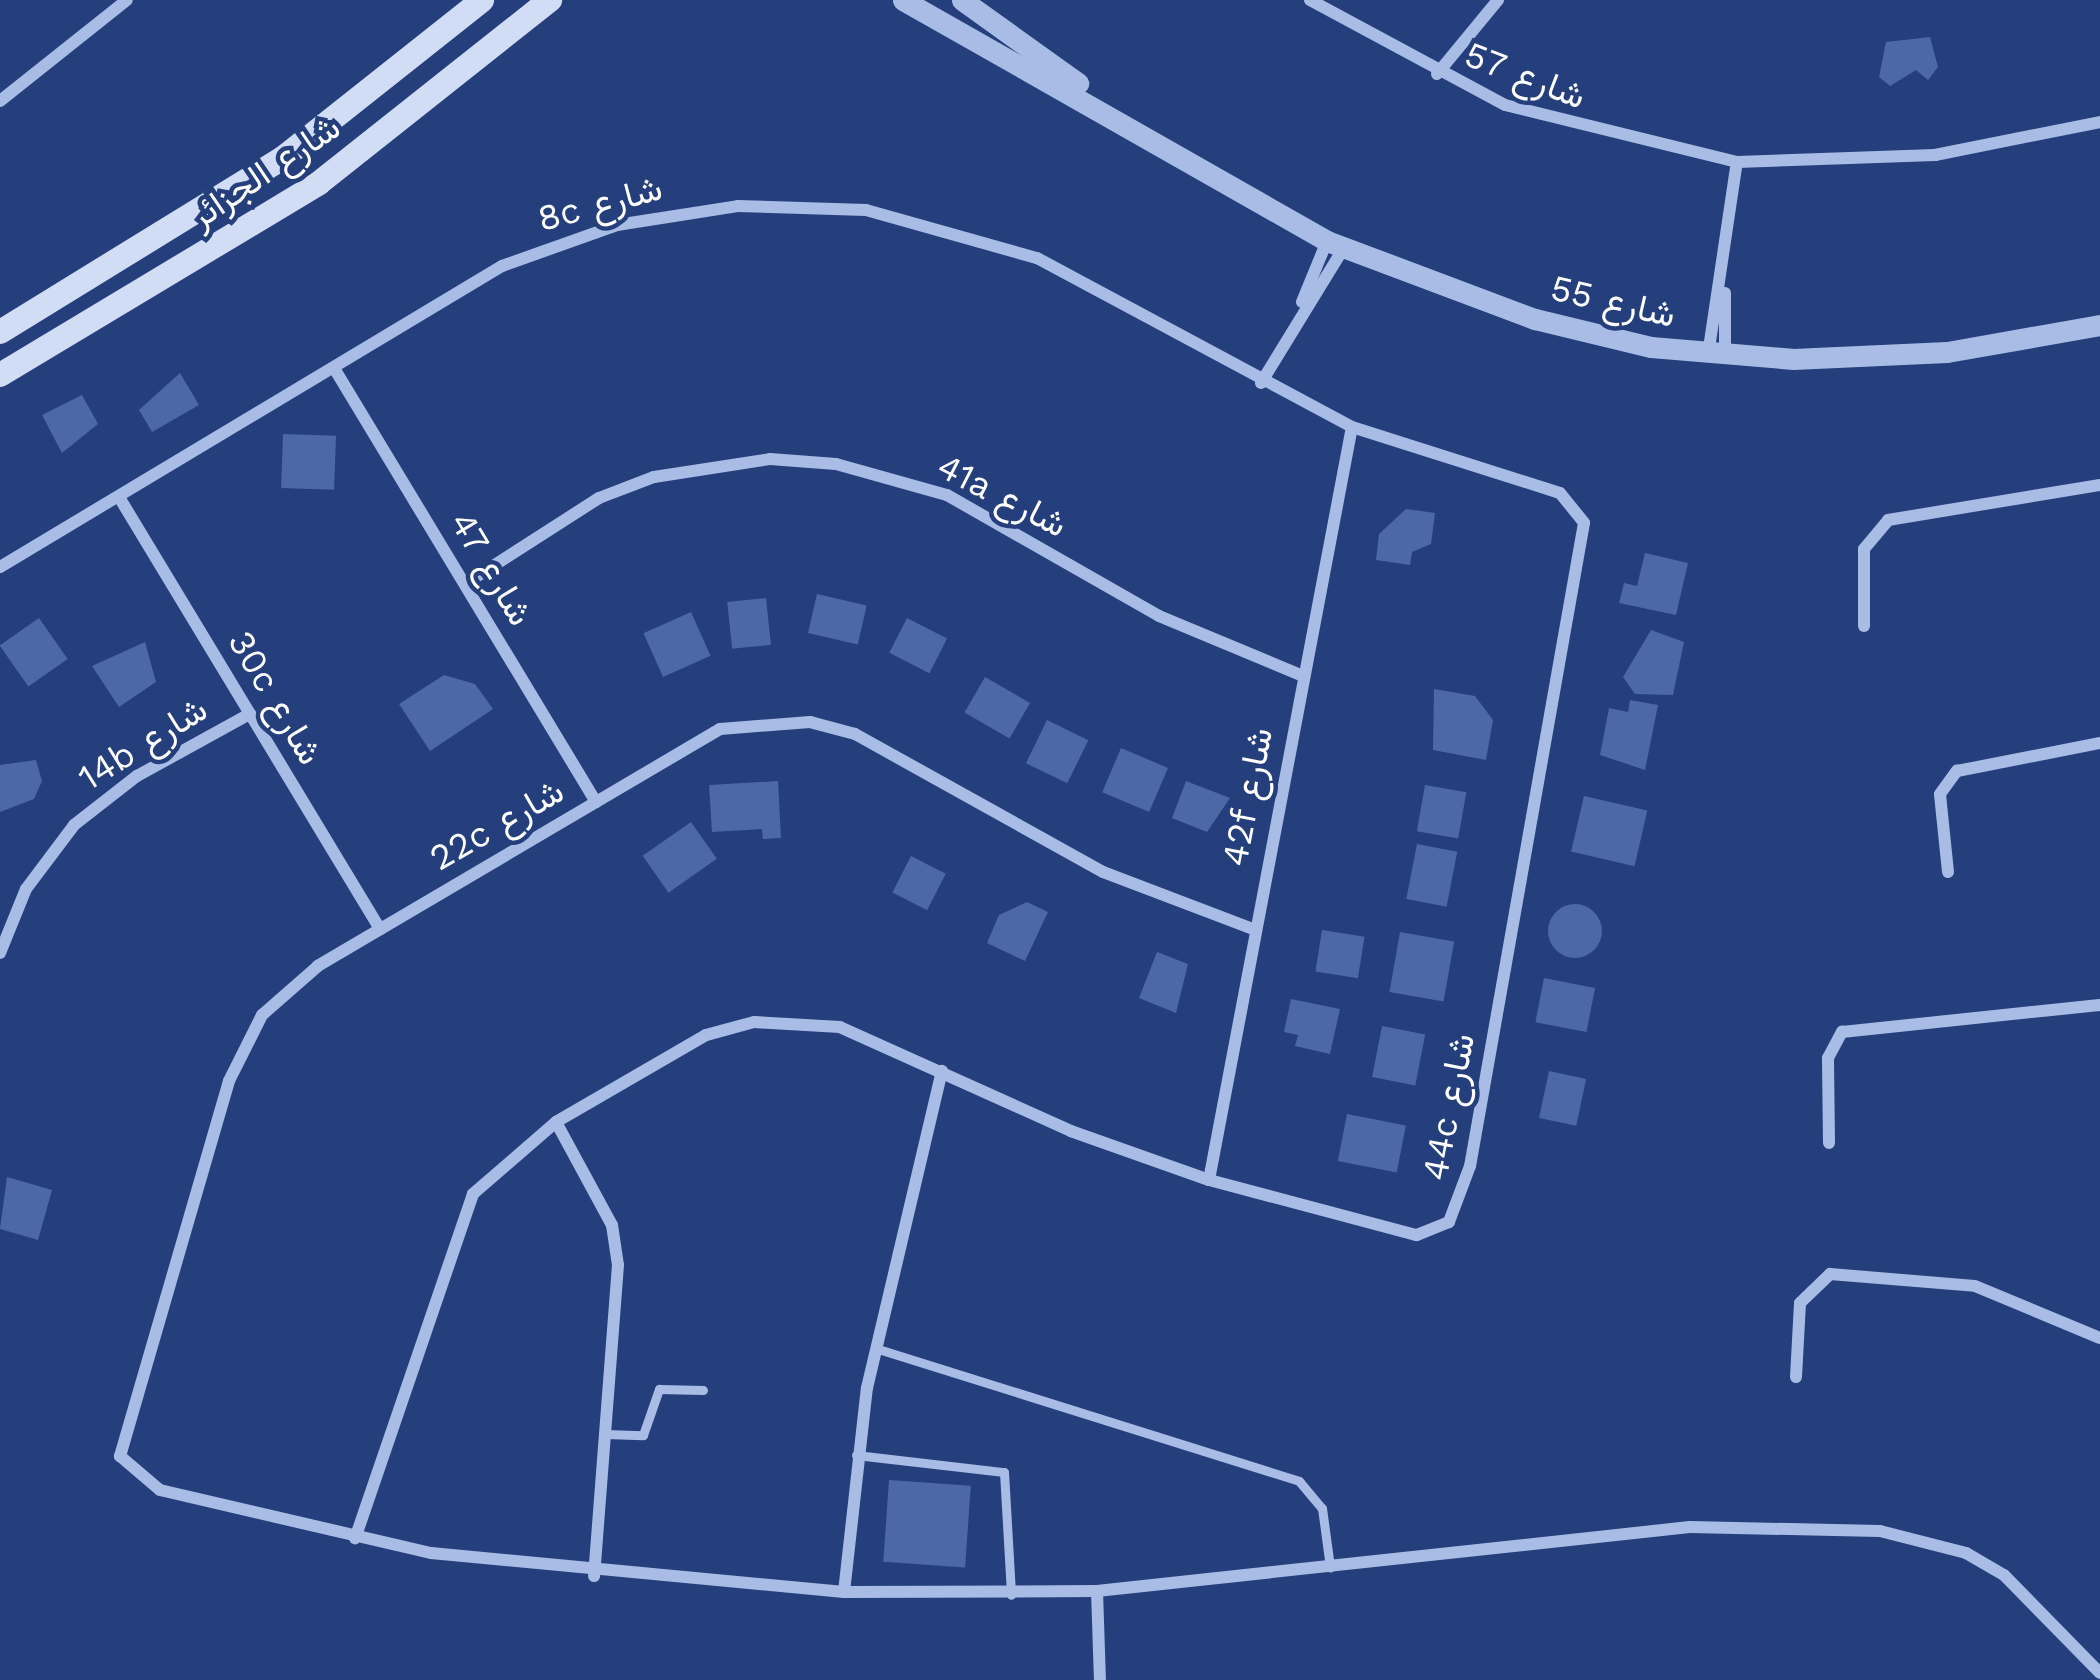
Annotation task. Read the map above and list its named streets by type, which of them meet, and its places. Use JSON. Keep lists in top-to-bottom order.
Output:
{
  "streets": {
    "main road": ["شارع الجزائر"],
    "street": [
      "شارع 57",
      "8c شارع",
      "شارع 55",
      "41a شارع",
      "شارع 47",
      "30c شارع",
      "14b شارع",
      "42f شارع",
      "22c شارع",
      "44c شارع"
    ]
  },
  "crossings": [
    ["8c شارع", "شارع 47"],
    ["8c شارع", "30c شارع"],
    ["8c شارع", "42f شارع"],
    ["8c شارع", "44c شارع"],
    ["41a شارع", "شارع 47"],
    ["41a شارع", "42f شارع"],
    ["شارع 47", "22c شارع"],
    ["30c شارع", "14b شارع"],
    ["30c شارع", "22c شارع"],
    ["42f شارع", "22c شارع"],
    ["42f شارع", "44c شارع"],
    ["22c شارع", "44c شارع"]
  ]
}
